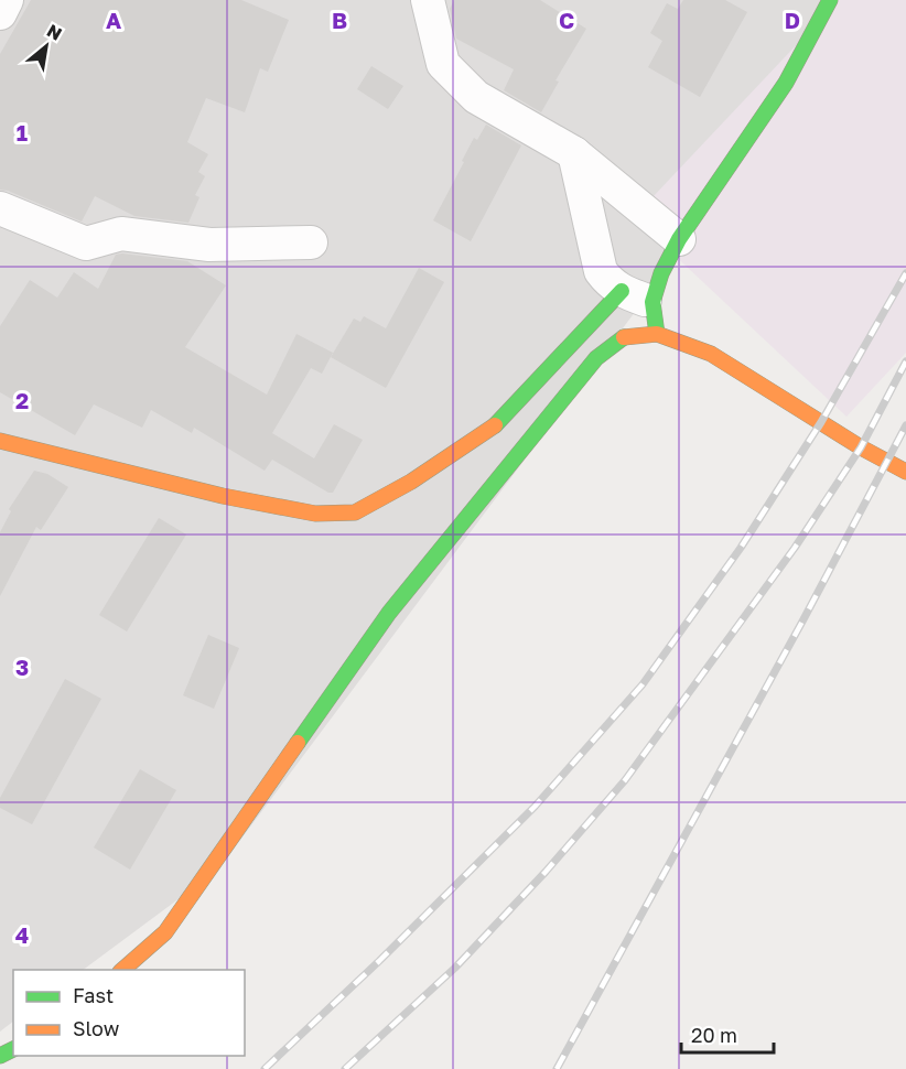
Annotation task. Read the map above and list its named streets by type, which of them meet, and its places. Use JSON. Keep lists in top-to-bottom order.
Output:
{
  "legend": ["Fast", "Slow"],
  "scale_bar": "20 m",
  "north": "top right",
  "grid": {
    "columns": [
      "A",
      "B",
      "C",
      "D"
    ],
    "rows": [
      "1",
      "2",
      "3",
      "4"
    ]
  }
}
